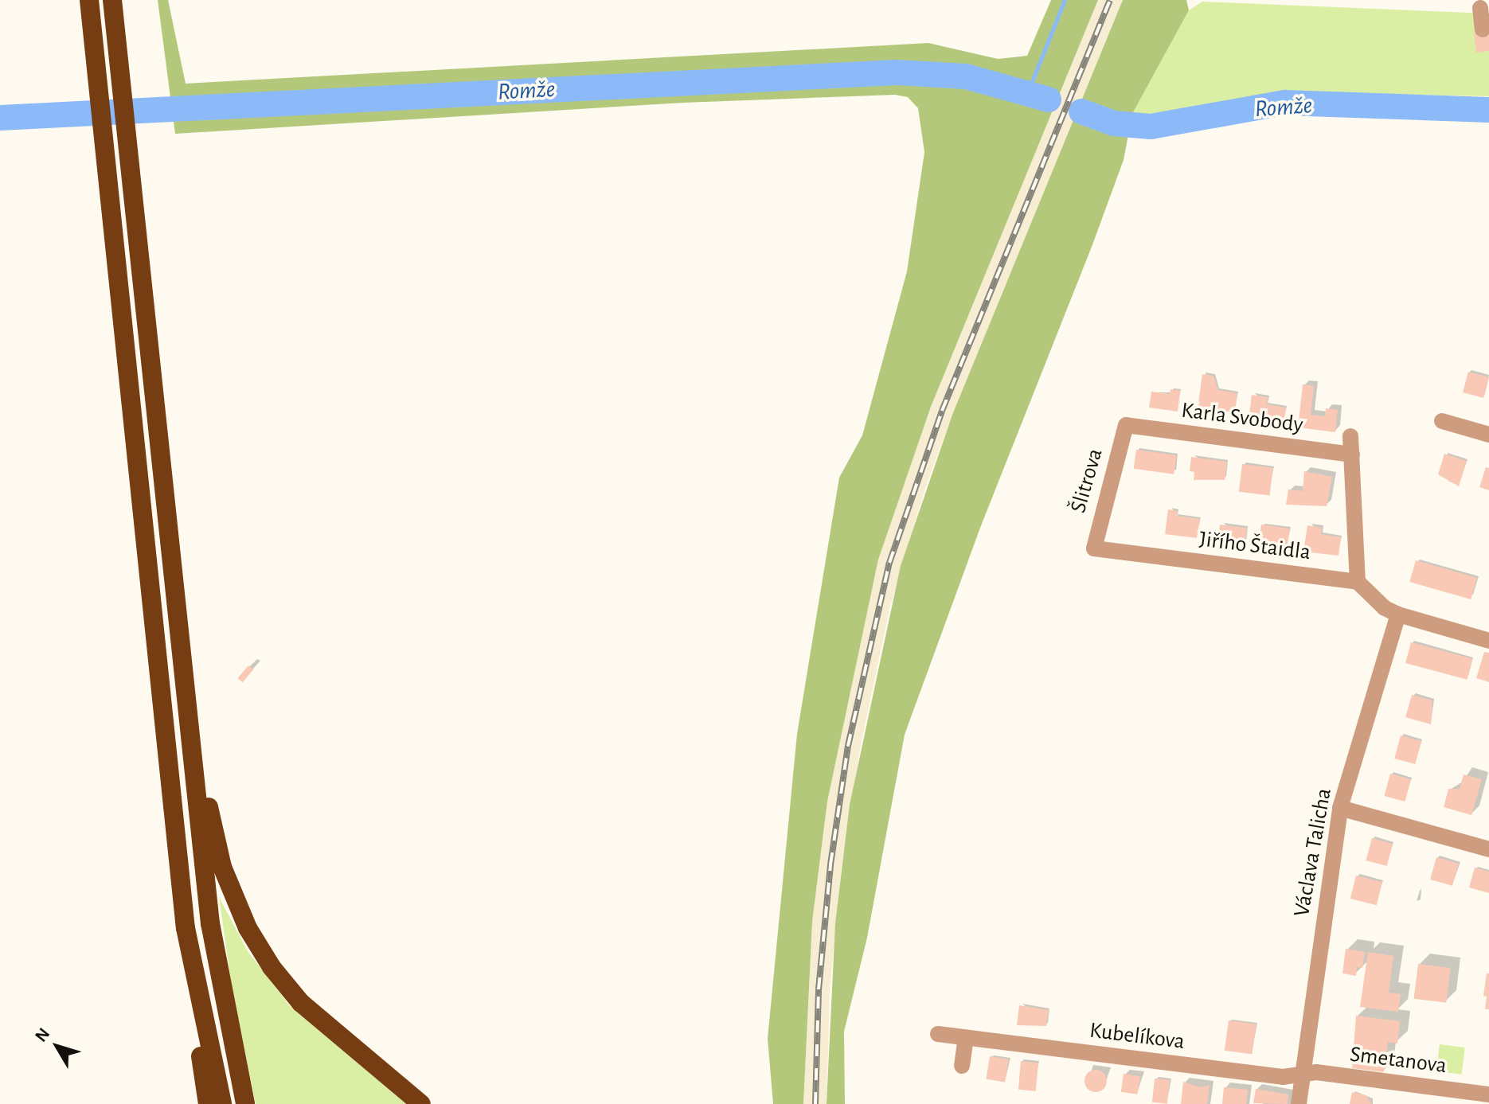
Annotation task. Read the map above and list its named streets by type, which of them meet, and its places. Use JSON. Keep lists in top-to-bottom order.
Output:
{
  "streets": {
    "street": [
      "Karla Svobody",
      "Šlitrova",
      "Jiřího Štaidla",
      "Václava Talicha",
      "Kubelíkova",
      "Smetanova"
    ]
  },
  "crossings": [
    ["Karla Svobody", "Šlitrova"],
    ["Šlitrova", "Jiřího Štaidla"],
    ["Václava Talicha", "Kubelíkova"],
    ["Václava Talicha", "Smetanova"],
    ["Kubelíkova", "Smetanova"]
  ],
  "water": ["Romže"],
  "north": "top left"
}
